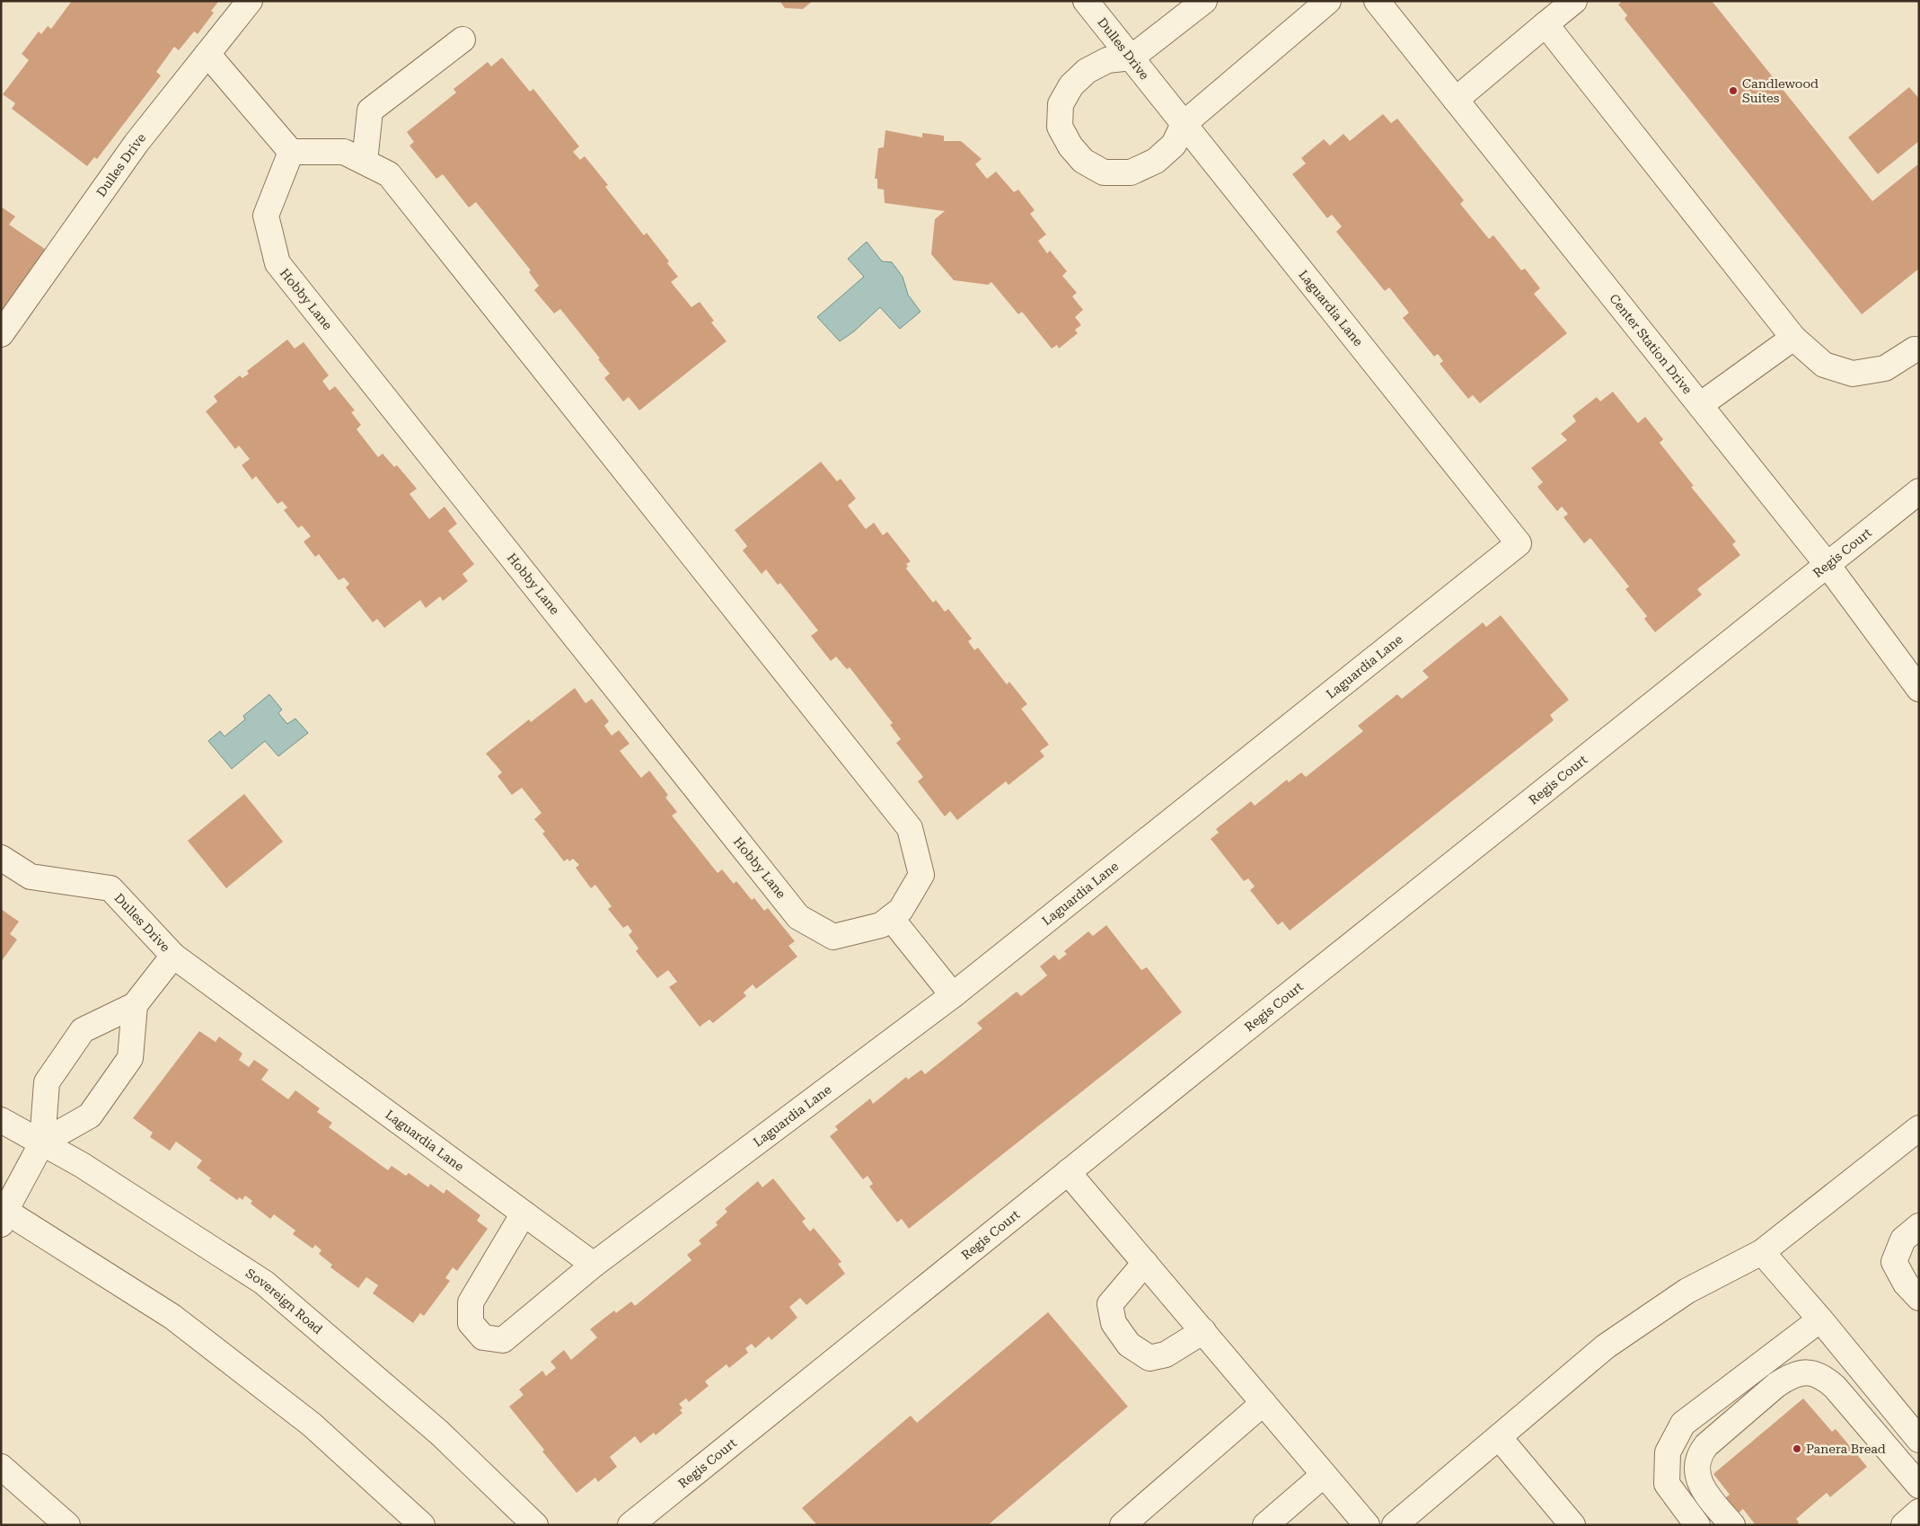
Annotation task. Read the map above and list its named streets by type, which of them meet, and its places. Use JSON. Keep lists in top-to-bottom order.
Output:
{
  "streets": {
    "street": [
      "Dulles Drive",
      "Hobby Lane",
      "Laguardia Lane",
      "Center Station Drive",
      "Regis Court",
      "Sovereign Road"
    ]
  },
  "crossings": [
    ["Dulles Drive", "Laguardia Lane"],
    ["Dulles Drive", "Sovereign Road"],
    ["Center Station Drive", "Regis Court"]
  ],
  "places": ["Candlewood Suites", "Panera Bread"]
}
